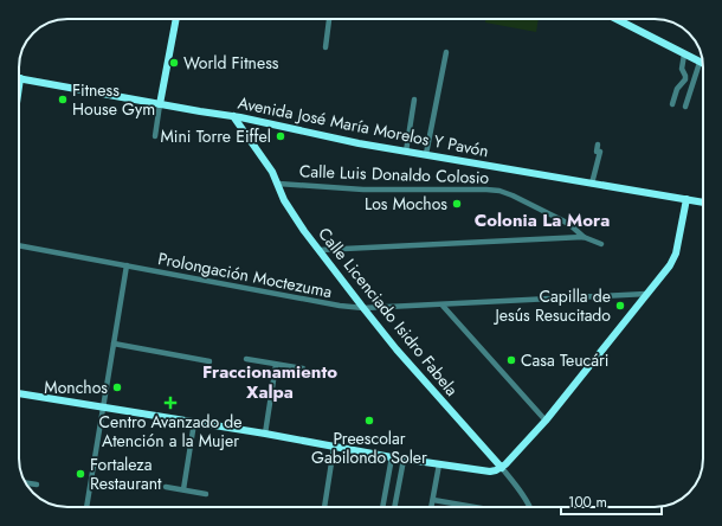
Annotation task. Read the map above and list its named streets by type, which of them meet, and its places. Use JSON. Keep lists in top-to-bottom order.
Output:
{
  "streets": {
    "main road": ["Avenida José María Morelos Y Pavón", "Calle Licenciado Isidro Fabela"],
    "street": ["Calle Luis Donaldo Colosio", "Prolongación Moctezuma"]
  },
  "crossings": [
    ["Avenida José María Morelos Y Pavón", "Calle Licenciado Isidro Fabela"],
    ["Calle Luis Donaldo Colosio", "Calle Licenciado Isidro Fabela"],
    ["Prolongación Moctezuma", "Calle Licenciado Isidro Fabela"]
  ],
  "districts": ["Colonia La Mora", "Fraccionamiento Xalpa"],
  "places": {
    "other": [
      "World Fitness",
      "Fitness House Gym",
      "Mini Torre Eiffel",
      "Los Mochos",
      "Capilla de Jesús Resucitado",
      "Casa Teucári",
      "Monchos",
      "Preescolar Gabilondo Soler",
      "Fortaleza Restaurant"
    ],
    "health": ["Centro Avanzado de Atención a la Mujer"]
  },
  "scale_bar": "100 m"
}
